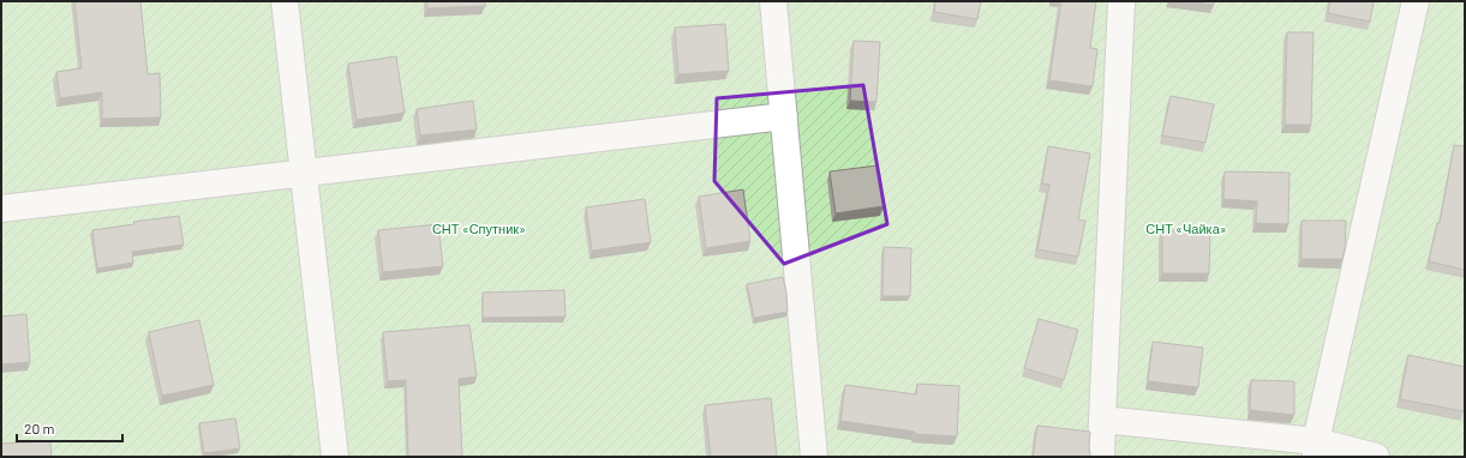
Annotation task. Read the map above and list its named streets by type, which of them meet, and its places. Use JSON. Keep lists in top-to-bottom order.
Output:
{
  "parks": ["СНТ «Спутник»", "СНТ «Чайка»"],
  "scale_bar": "20 m"
}
